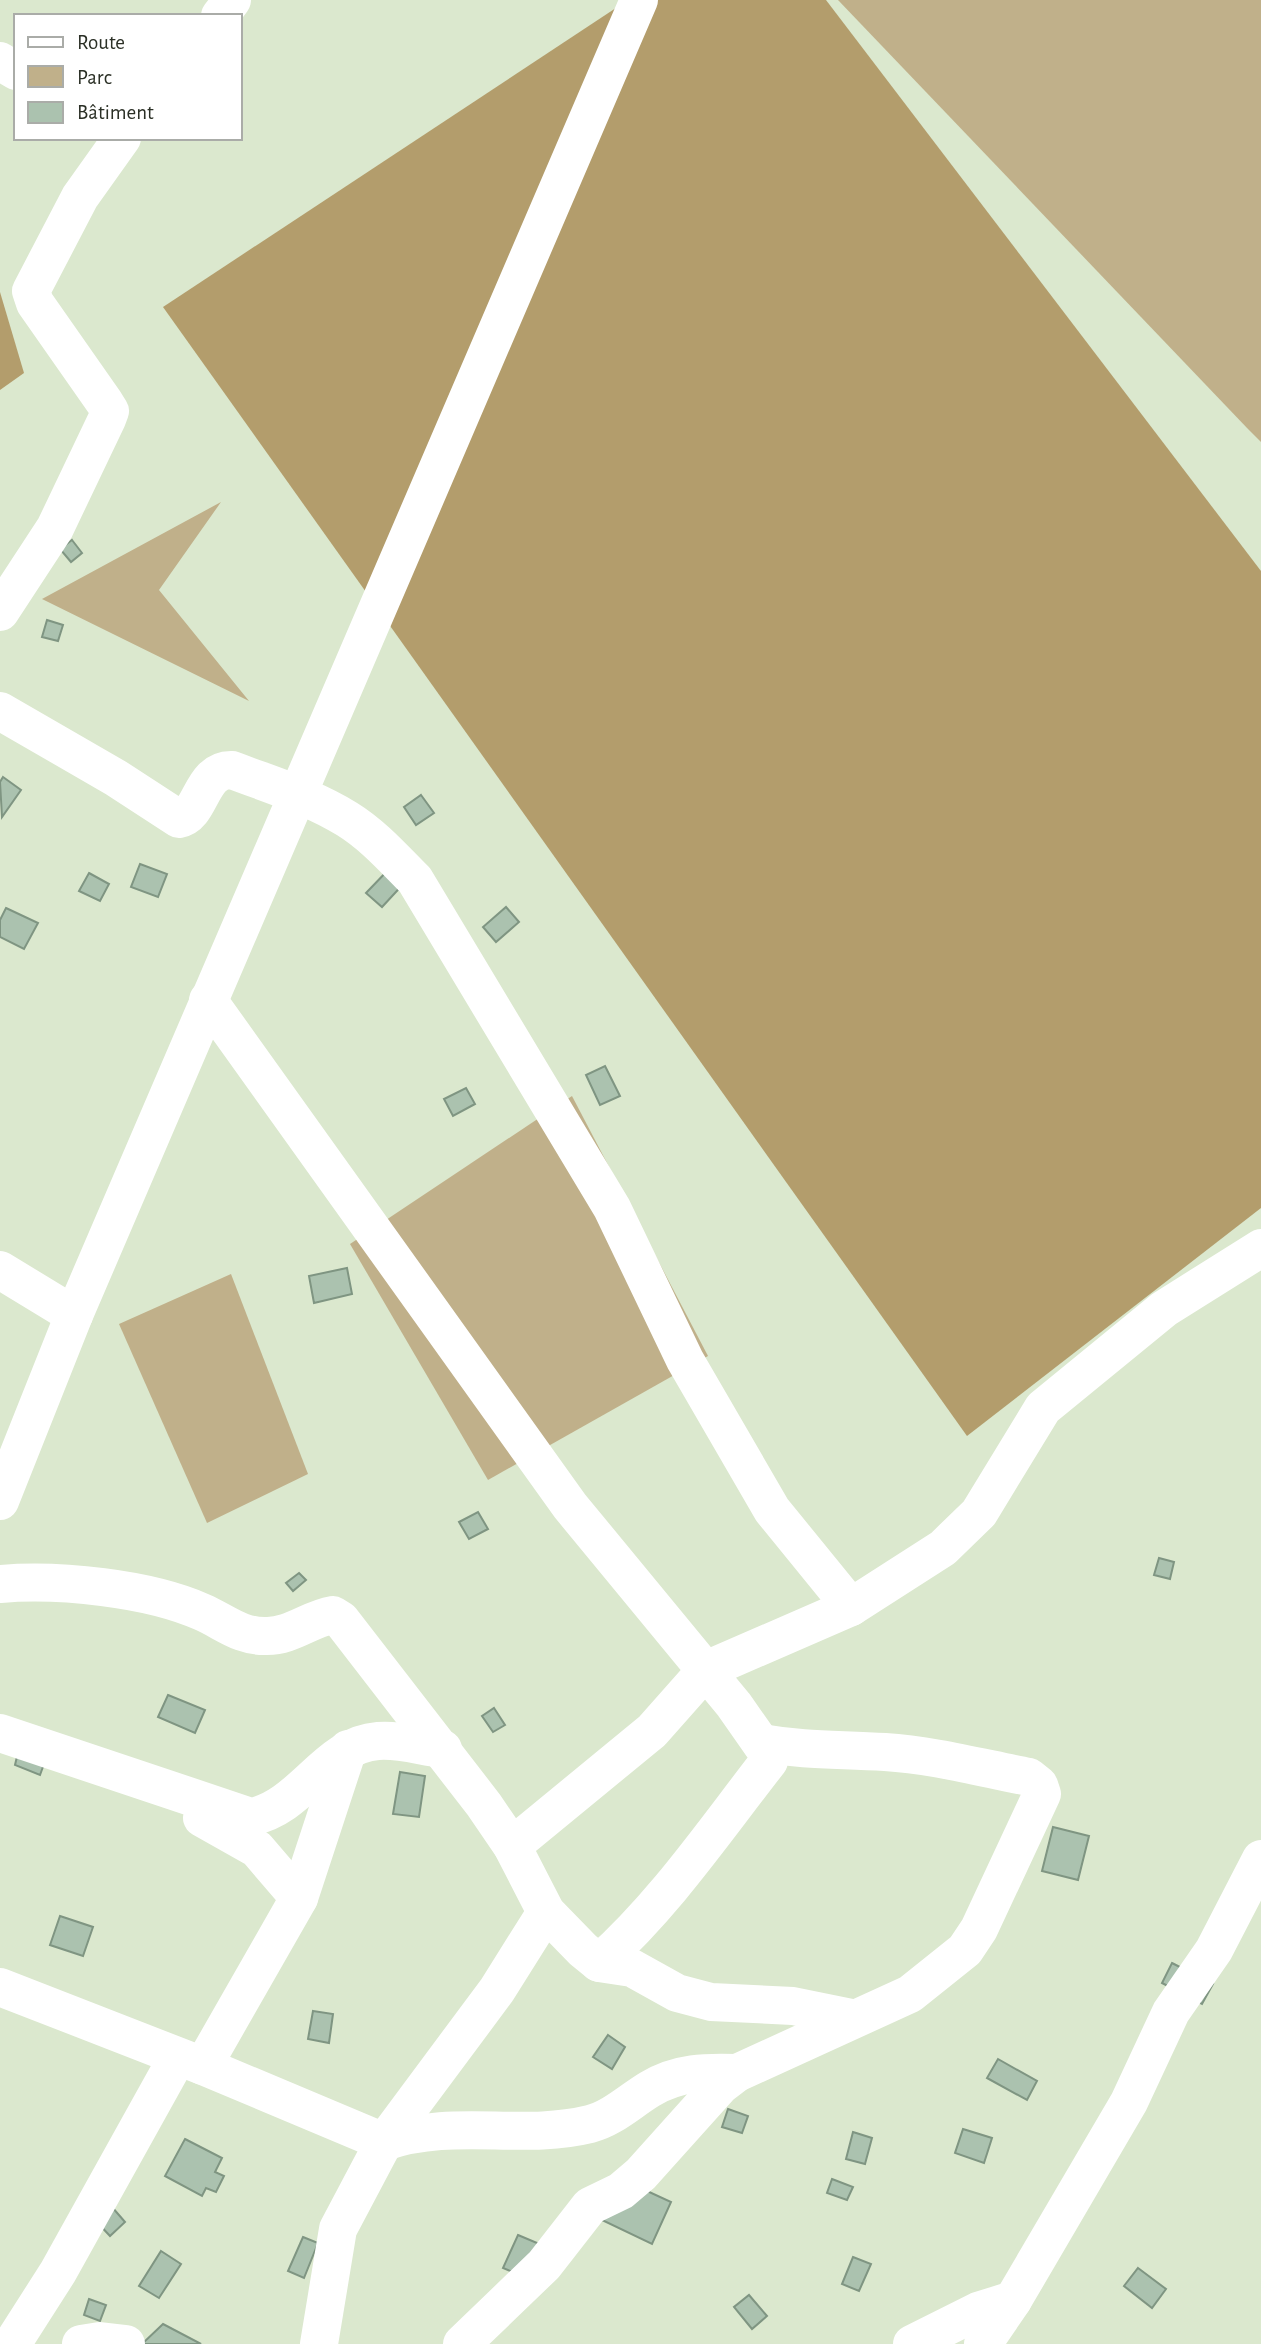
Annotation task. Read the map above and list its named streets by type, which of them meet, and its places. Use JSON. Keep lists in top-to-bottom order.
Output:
{
  "legend": ["Route", "Parc", "Bâtiment"]
}
